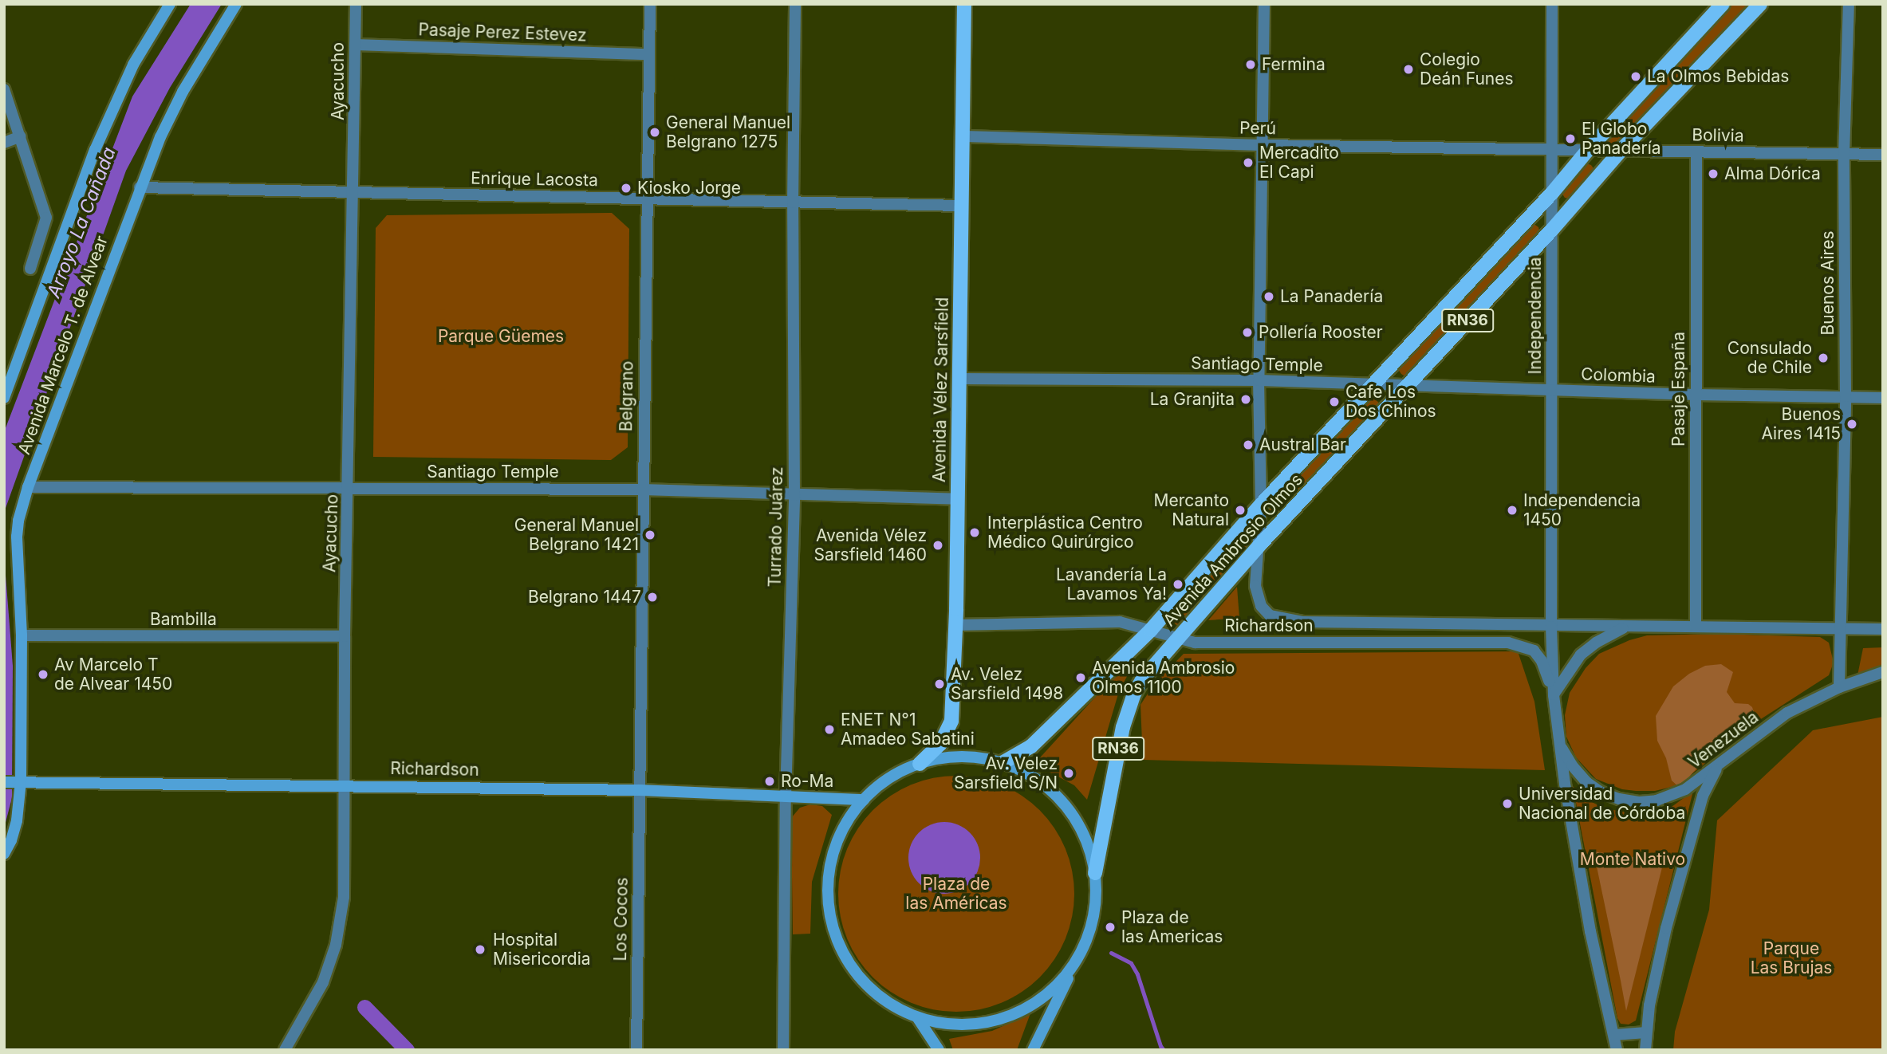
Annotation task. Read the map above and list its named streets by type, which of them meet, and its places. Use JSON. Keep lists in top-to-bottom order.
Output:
{
  "streets": {
    "main road": [
      "RN36",
      "Avenida Marcelo T. de Alvear",
      "Avenida Vélez Sarsfield",
      "Avenida Ambrosio Olmos",
      "Richardson"
    ],
    "street": [
      "Pasaje Perez Estevez",
      "Ayacucho",
      "Perú",
      "Bolivia",
      "Enrique Lacosta",
      "Buenos Aires",
      "Independencia",
      "Santiago Temple",
      "Colombia",
      "Pasaje España",
      "Belgrano",
      "Turrado Juárez",
      "Bambilla",
      "Venezuela",
      "Los Cocos"
    ]
  },
  "crossings": [
    ["Pasaje Perez Estevez", "Ayacucho"],
    ["Pasaje Perez Estevez", "Belgrano"],
    ["Ayacucho", "Enrique Lacosta"],
    ["Ayacucho", "Santiago Temple"],
    ["Ayacucho", "Bambilla"],
    ["Ayacucho", "Richardson"],
    ["Perú", "Bolivia"],
    ["Perú", "Independencia"],
    ["Perú", "Avenida Vélez Sarsfield"],
    ["Perú", "Richardson"],
    ["Bolivia", "Buenos Aires"],
    ["Bolivia", "Independencia"],
    ["Bolivia", "Pasaje España"],
    ["Bolivia", "Avenida Ambrosio Olmos"],
    ["Enrique Lacosta", "Avenida Marcelo T. de Alvear"],
    ["Enrique Lacosta", "Avenida Vélez Sarsfield"],
    ["Enrique Lacosta", "Belgrano"],
    ["Enrique Lacosta", "Turrado Juárez"],
    ["Buenos Aires", "Colombia"],
    ["Independencia", "Santiago Temple"],
    ["Independencia", "Colombia"],
    ["Independencia", "Avenida Ambrosio Olmos"],
    ["Independencia", "Richardson"],
    ["RN36", "Avenida Vélez Sarsfield"],
    ["RN36", "Avenida Ambrosio Olmos"],
    ["RN36", "Richardson"],
    ["Avenida Marcelo T. de Alvear", "Santiago Temple"],
    ["Avenida Marcelo T. de Alvear", "Bambilla"],
    ["Avenida Marcelo T. de Alvear", "Richardson"],
    ["Santiago Temple", "Colombia"],
    ["Santiago Temple", "Avenida Vélez Sarsfield"],
    ["Santiago Temple", "Belgrano"],
    ["Santiago Temple", "Turrado Juárez"],
    ["Santiago Temple", "Avenida Ambrosio Olmos"],
    ["Santiago Temple", "Richardson"],
    ["Colombia", "Pasaje España"],
    ["Avenida Vélez Sarsfield", "Richardson"],
    ["Belgrano", "Richardson"],
    ["Belgrano", "Los Cocos"],
    ["Turrado Juárez", "Richardson"],
    ["Avenida Ambrosio Olmos", "Richardson"],
    ["Richardson", "Los Cocos"]
  ],
  "water": ["Arroyo La Cañada"],
  "parks": [
    "Parque Güemes",
    "Monte Nativo",
    "Plaza de las Américas",
    "Parque Las Brujas"
  ],
  "places": [
    "Fermina",
    "Colegio Deán Funes",
    "La Olmos Bebidas",
    "General Manuel Belgrano 1275",
    "El Globo Panadería",
    "Mercadito El Capi",
    "Alma Dórica",
    "Kiosko Jorge",
    "La Panadería",
    "Pollería Rooster",
    "Consulado de Chile",
    "La Granjita",
    "Cafe Los Dos Chinos",
    "Buenos Aires 1415",
    "Austral Bar",
    "Mercanto Natural",
    "Independencia 1450",
    "Interplástica Centro Médico Quirúrgico",
    "General Manuel Belgrano 1421",
    "Avenida Vélez Sarsfield 1460",
    "Lavandería La Lavamos Ya!",
    "Belgrano 1447",
    "Av Marcelo T de Alvear 1450",
    "Avenida Ambrosio Olmos 1100",
    "Av. Velez Sarsfield 1498",
    "ENET N°1 Amadeo Sabatini",
    "Av. Velez Sarsfield S/N",
    "Ro-Ma",
    "Universidad Nacional de Córdoba",
    "Plaza de las Americas",
    "Hospital Misericordia"
  ]
}
